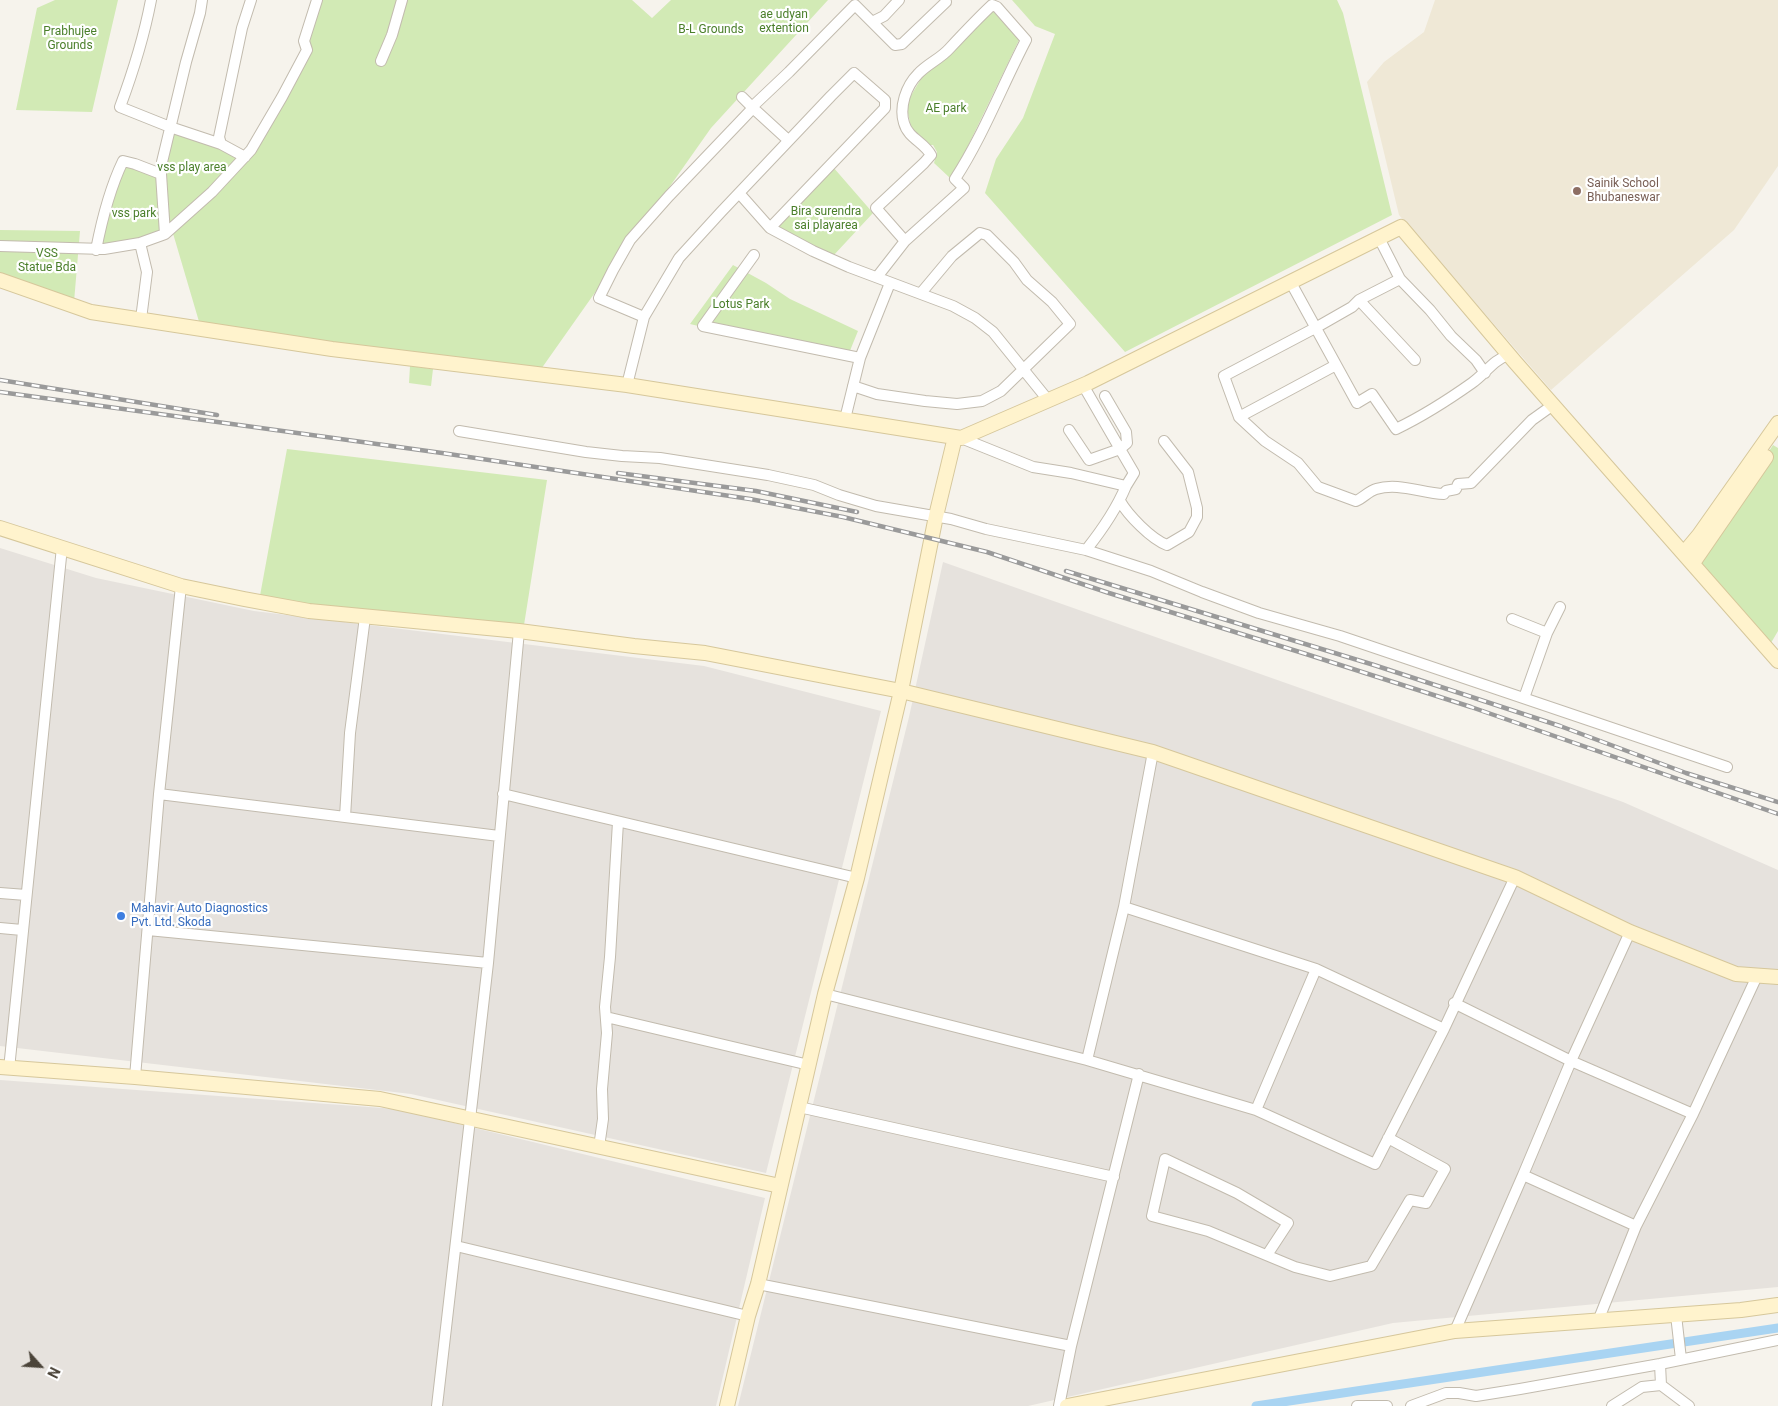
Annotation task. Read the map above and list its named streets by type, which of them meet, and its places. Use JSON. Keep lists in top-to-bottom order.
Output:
{
  "parks": [
    "ae udyan extention",
    "B-L Grounds",
    "Prabhujee Grounds",
    "AE park",
    "vss play area",
    "Bira surendra sai playarea",
    "vss park",
    "VSS Statue Bda",
    "Lotus Park"
  ],
  "places": ["Sainik School Bhubaneswar", "Mahavir Auto Diagnostics Pvt. Ltd. Skoda"],
  "north": "bottom right"
}
